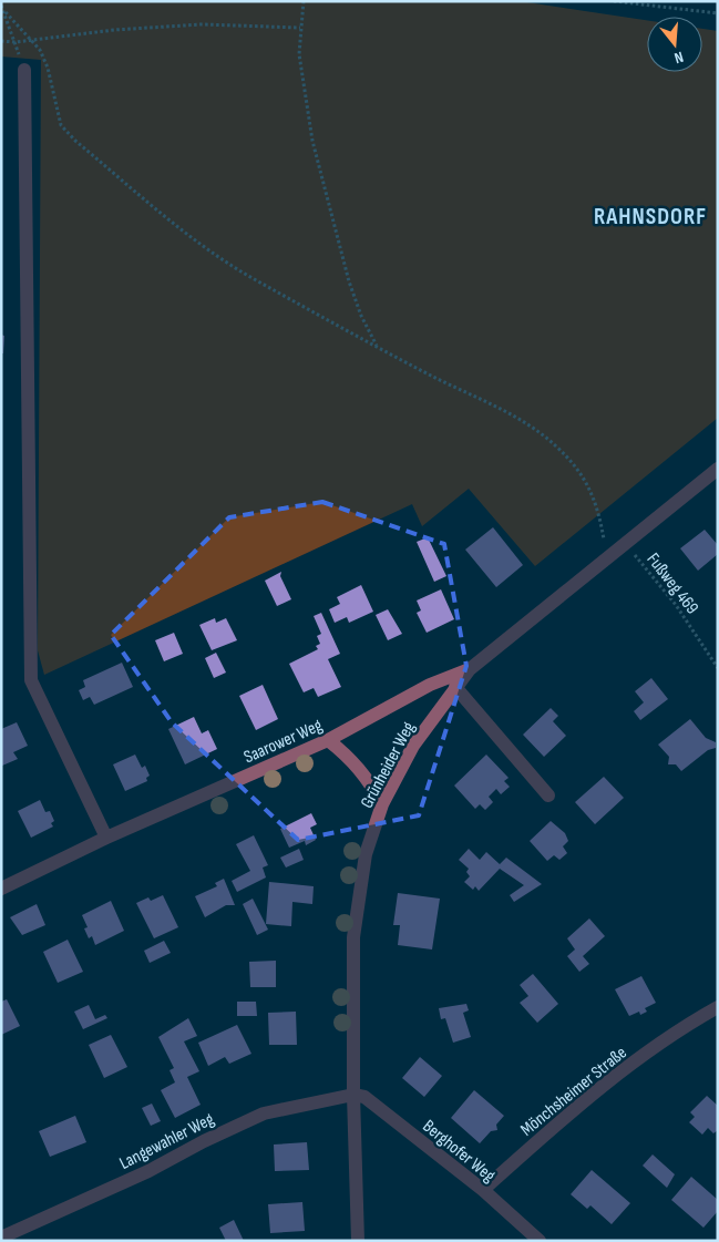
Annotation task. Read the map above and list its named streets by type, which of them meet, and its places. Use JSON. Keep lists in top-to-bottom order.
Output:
{
  "streets": {
    "street": [
      "Saarower Weg",
      "Grünheider Weg",
      "Mönchsheimer Straße",
      "Langewahler Weg",
      "Berghofer Weg"
    ],
    "path": ["Fußweg 469"]
  },
  "crossings": [
    ["Fußweg 469", "Grünheider Weg"],
    ["Saarower Weg", "Grünheider Weg"],
    ["Grünheider Weg", "Langewahler Weg"],
    ["Grünheider Weg", "Berghofer Weg"],
    ["Mönchsheimer Straße", "Berghofer Weg"],
    ["Langewahler Weg", "Berghofer Weg"]
  ],
  "districts": ["RAHNSDORF"],
  "north": "bottom"
}
